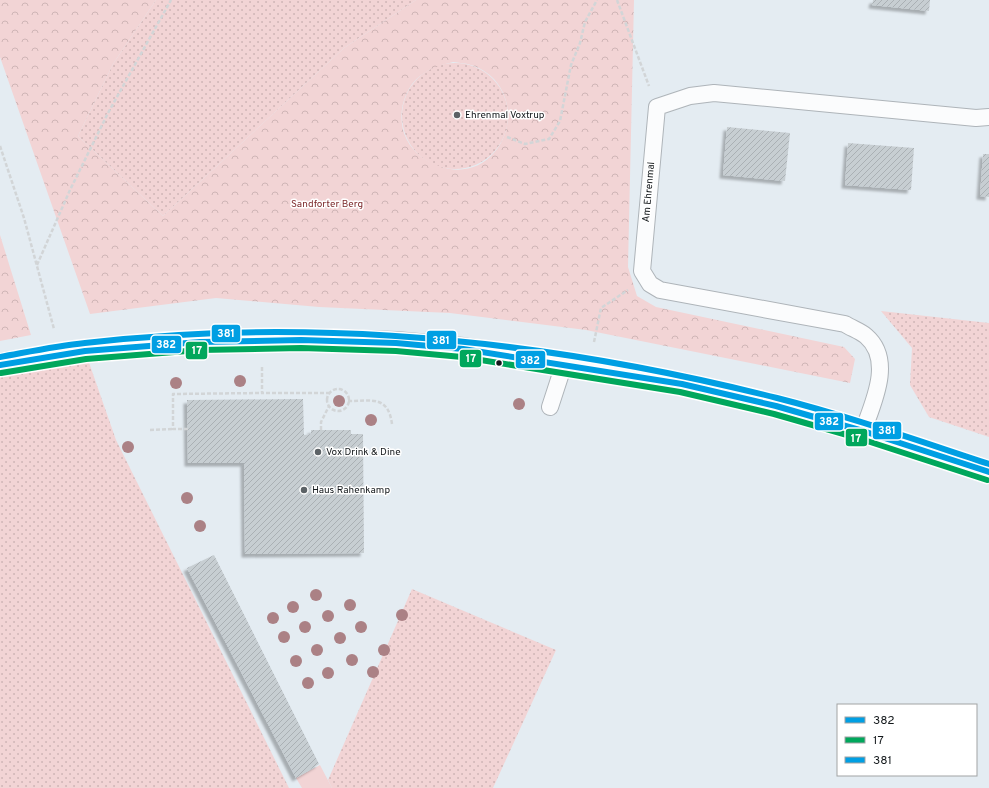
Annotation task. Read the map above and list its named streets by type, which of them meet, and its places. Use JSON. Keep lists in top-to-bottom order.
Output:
{
  "streets": {
    "lane": ["Am Ehrenmal"]
  },
  "parks": ["Sandforter Berg"],
  "places": ["Ehrenmal Voxtrup", "Vox Drink & Dine", "Haus Rahenkamp"],
  "lines": ["transit line 381", "transit line 382", "transit line 17"],
  "legend": ["382", "17", "381"]
}
